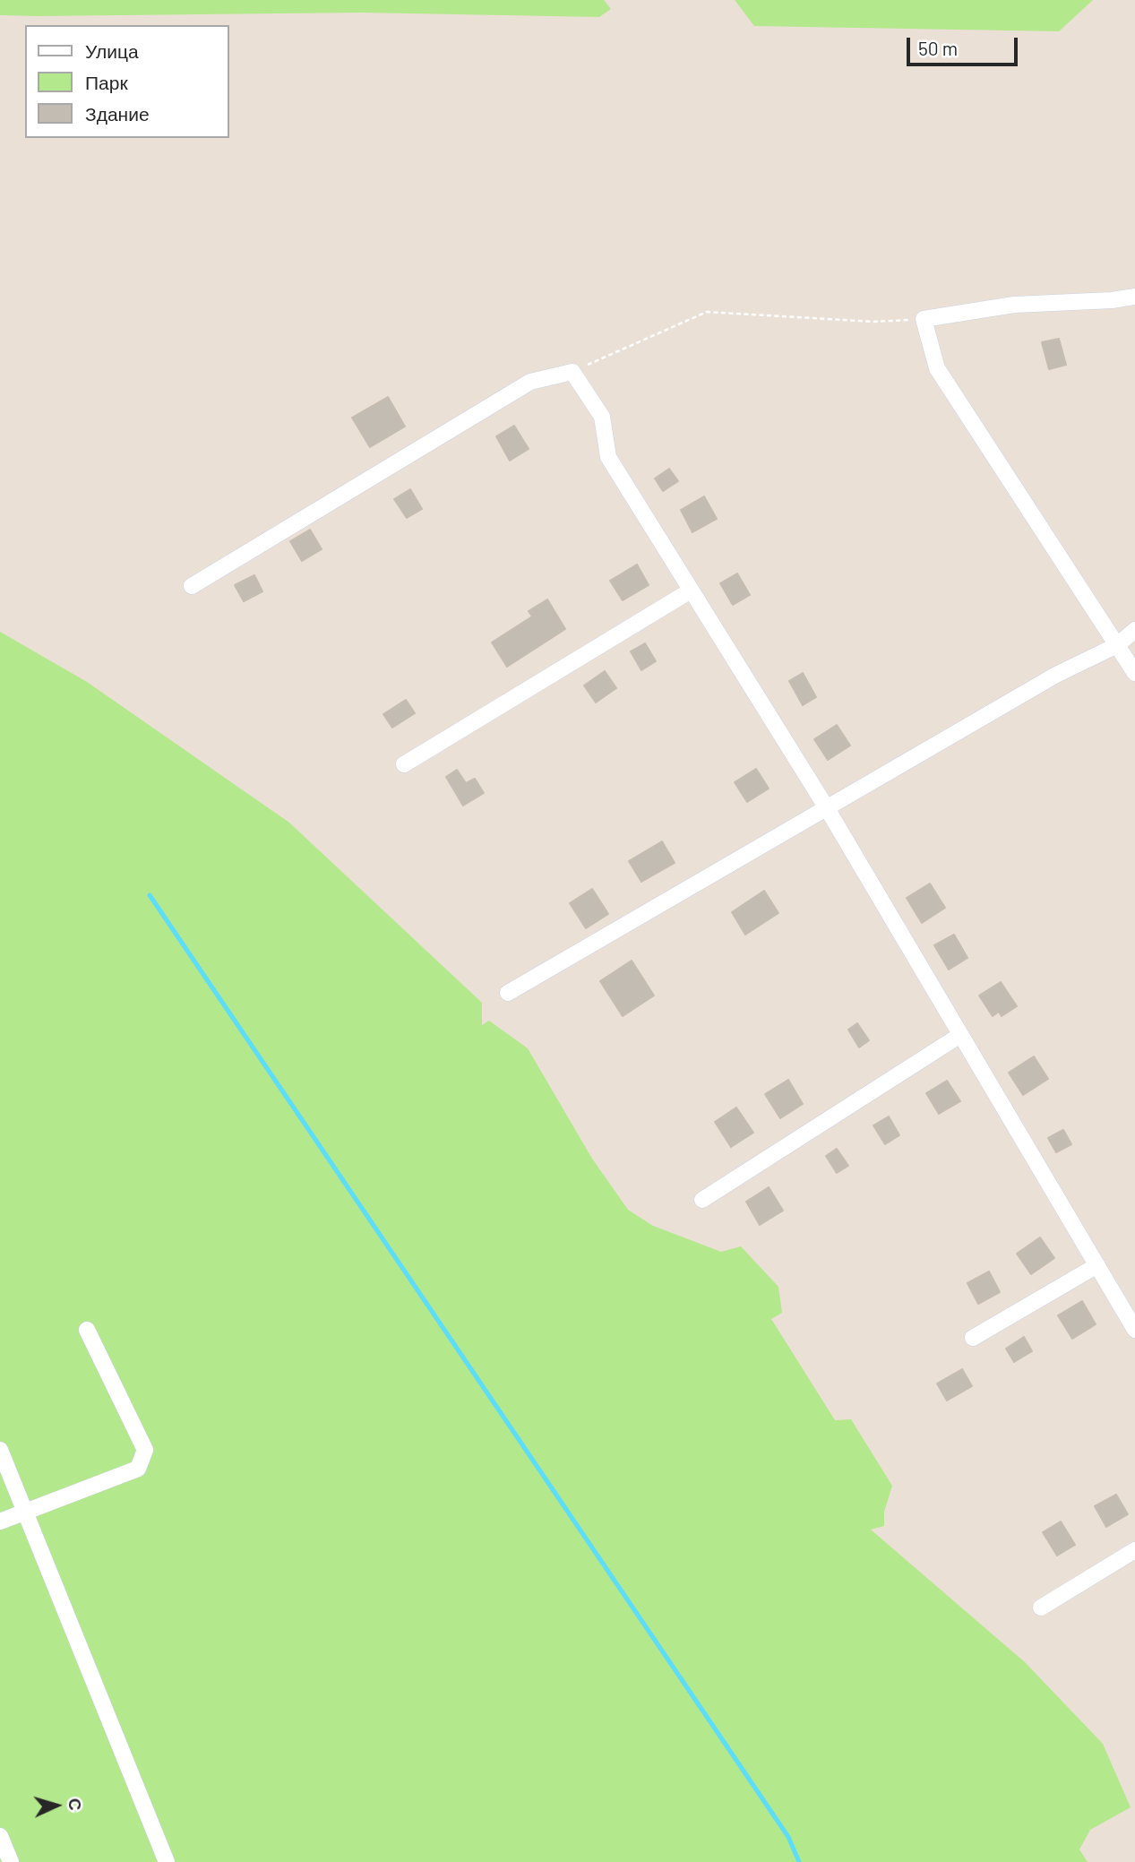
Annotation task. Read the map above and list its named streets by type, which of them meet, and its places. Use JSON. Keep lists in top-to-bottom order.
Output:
{
  "legend": ["Улица", "Парк", "Здание"],
  "scale_bar": "50 m",
  "north": "right"
}
